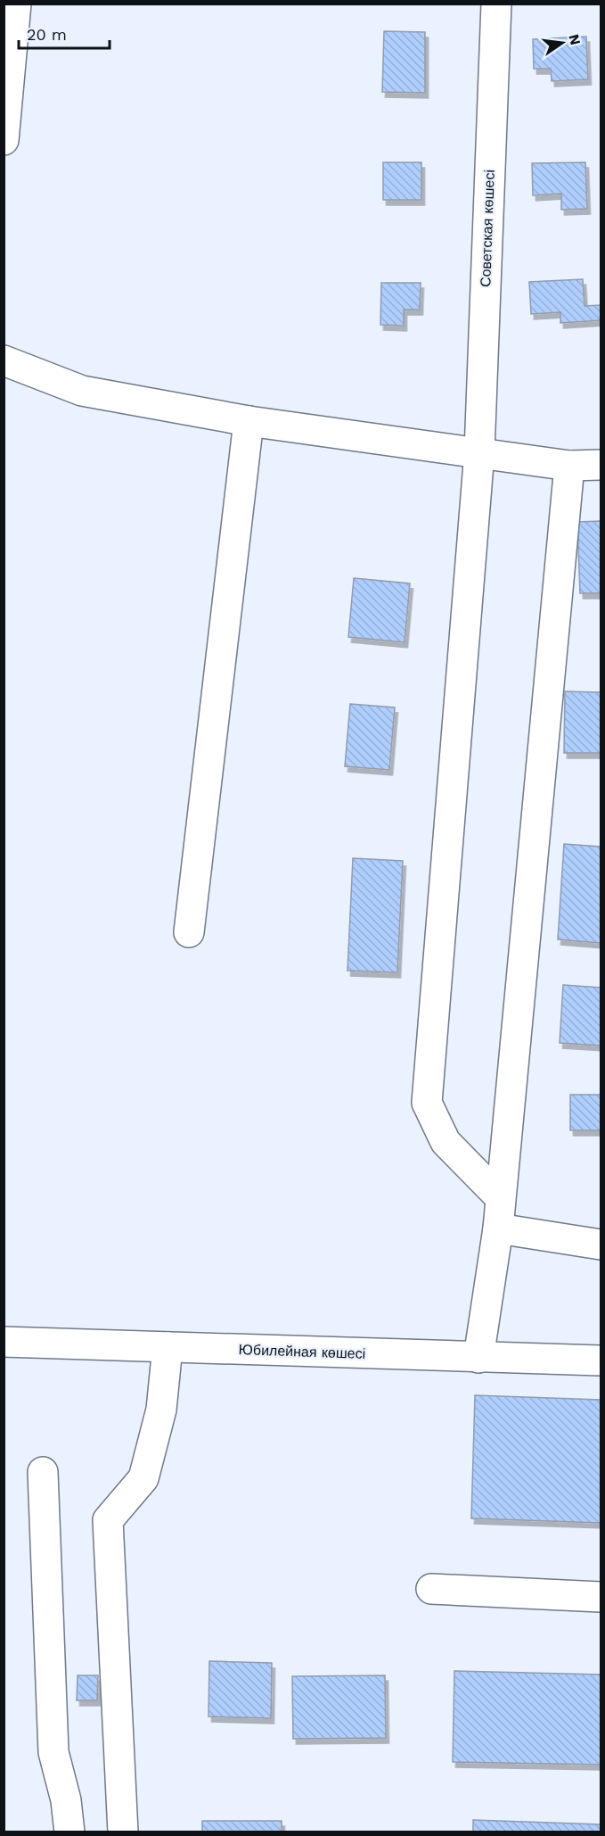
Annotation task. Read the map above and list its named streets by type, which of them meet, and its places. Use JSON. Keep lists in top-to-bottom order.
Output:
{
  "streets": {
    "street": ["Советская көшесі", "Юбилейная көшесі"]
  },
  "scale_bar": "20 m",
  "north": "right"
}
